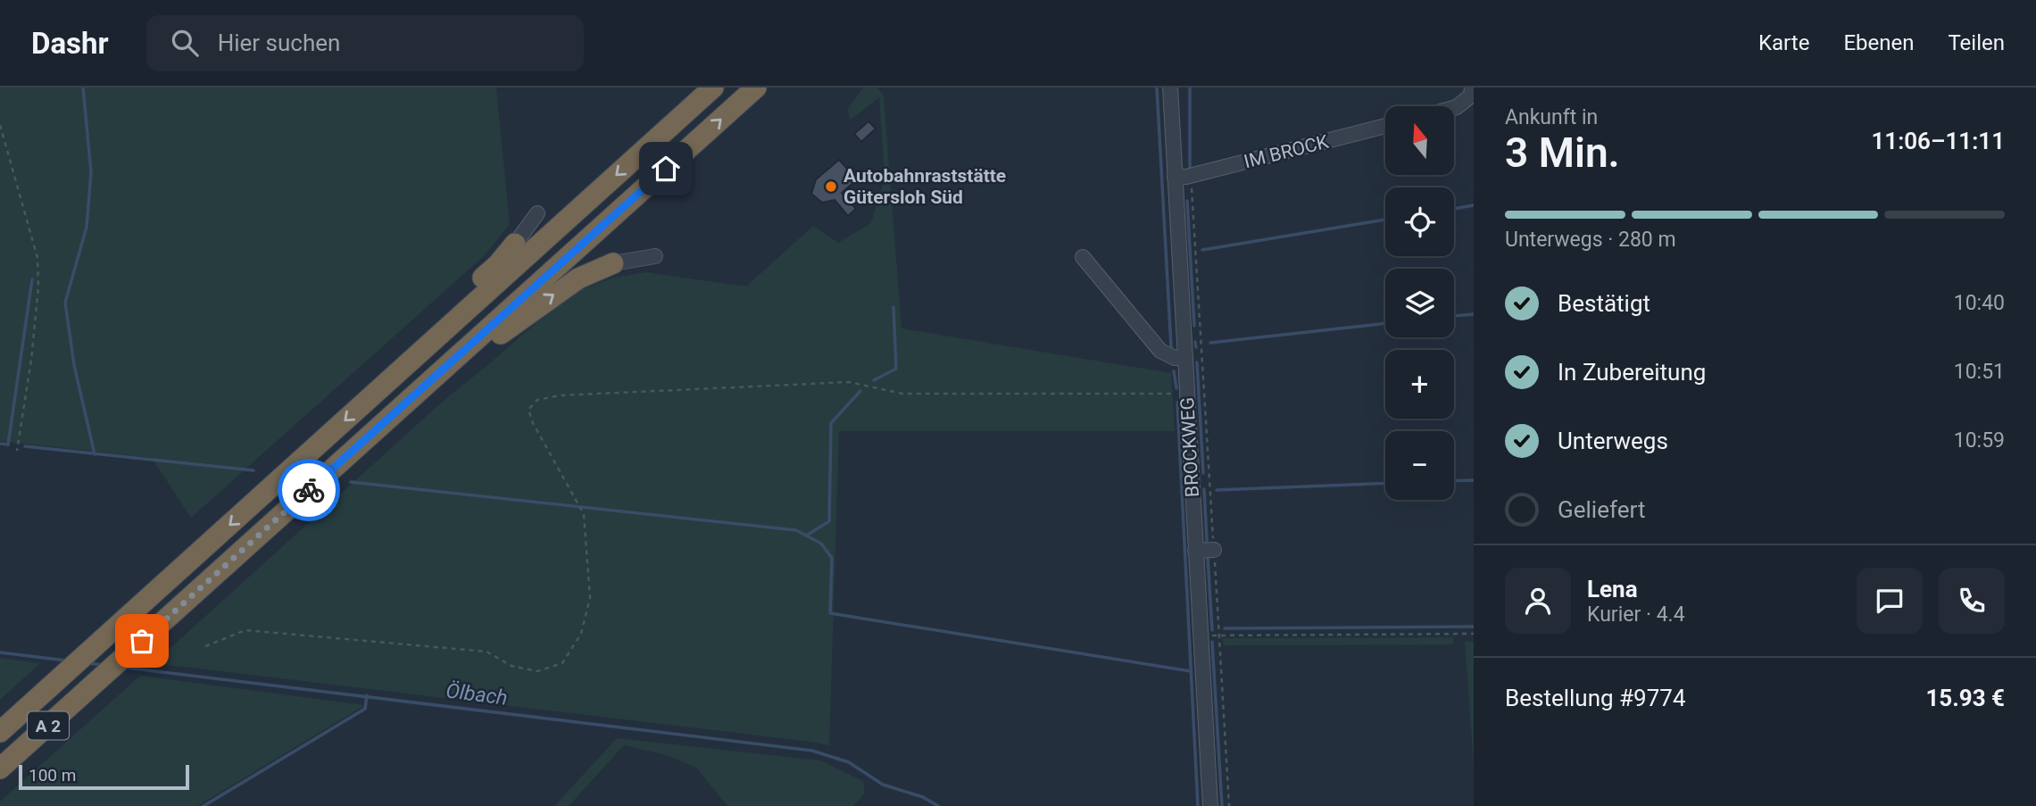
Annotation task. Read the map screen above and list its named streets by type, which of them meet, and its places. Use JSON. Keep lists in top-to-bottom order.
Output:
{
  "streets": {
    "highway": ["A 2"],
    "street": ["IM BROCK", "BROCKWEG"]
  },
  "crossings": [
    ["IM BROCK", "BROCKWEG"]
  ],
  "water": ["Ölbach"],
  "places": ["Autobahnraststätte Gütersloh Süd"],
  "scale_bar": "100 m",
  "north": "top",
  "page": {
    "header": "Dashr",
    "search": "Hier suchen",
    "nav": ["Karte", "Ebenen", "Teilen"],
    "heading": ["3 Min.", "Ankunft in", "11:06–11:11"],
    "panel": [
      "Lena",
      "Kurier · 4.4",
      "Bestellung #9774",
      "15.93 €"
    ],
    "map_buttons": ["+", "−"],
    "bar": "Unterwegs · 280 m",
    "list": [
      ["Bestätigt", "10:40"],
      ["In Zubereitung", "10:51"],
      ["Unterwegs", "10:59"],
      "Geliefert"
    ],
    "scale": "100 m"
  }
}
